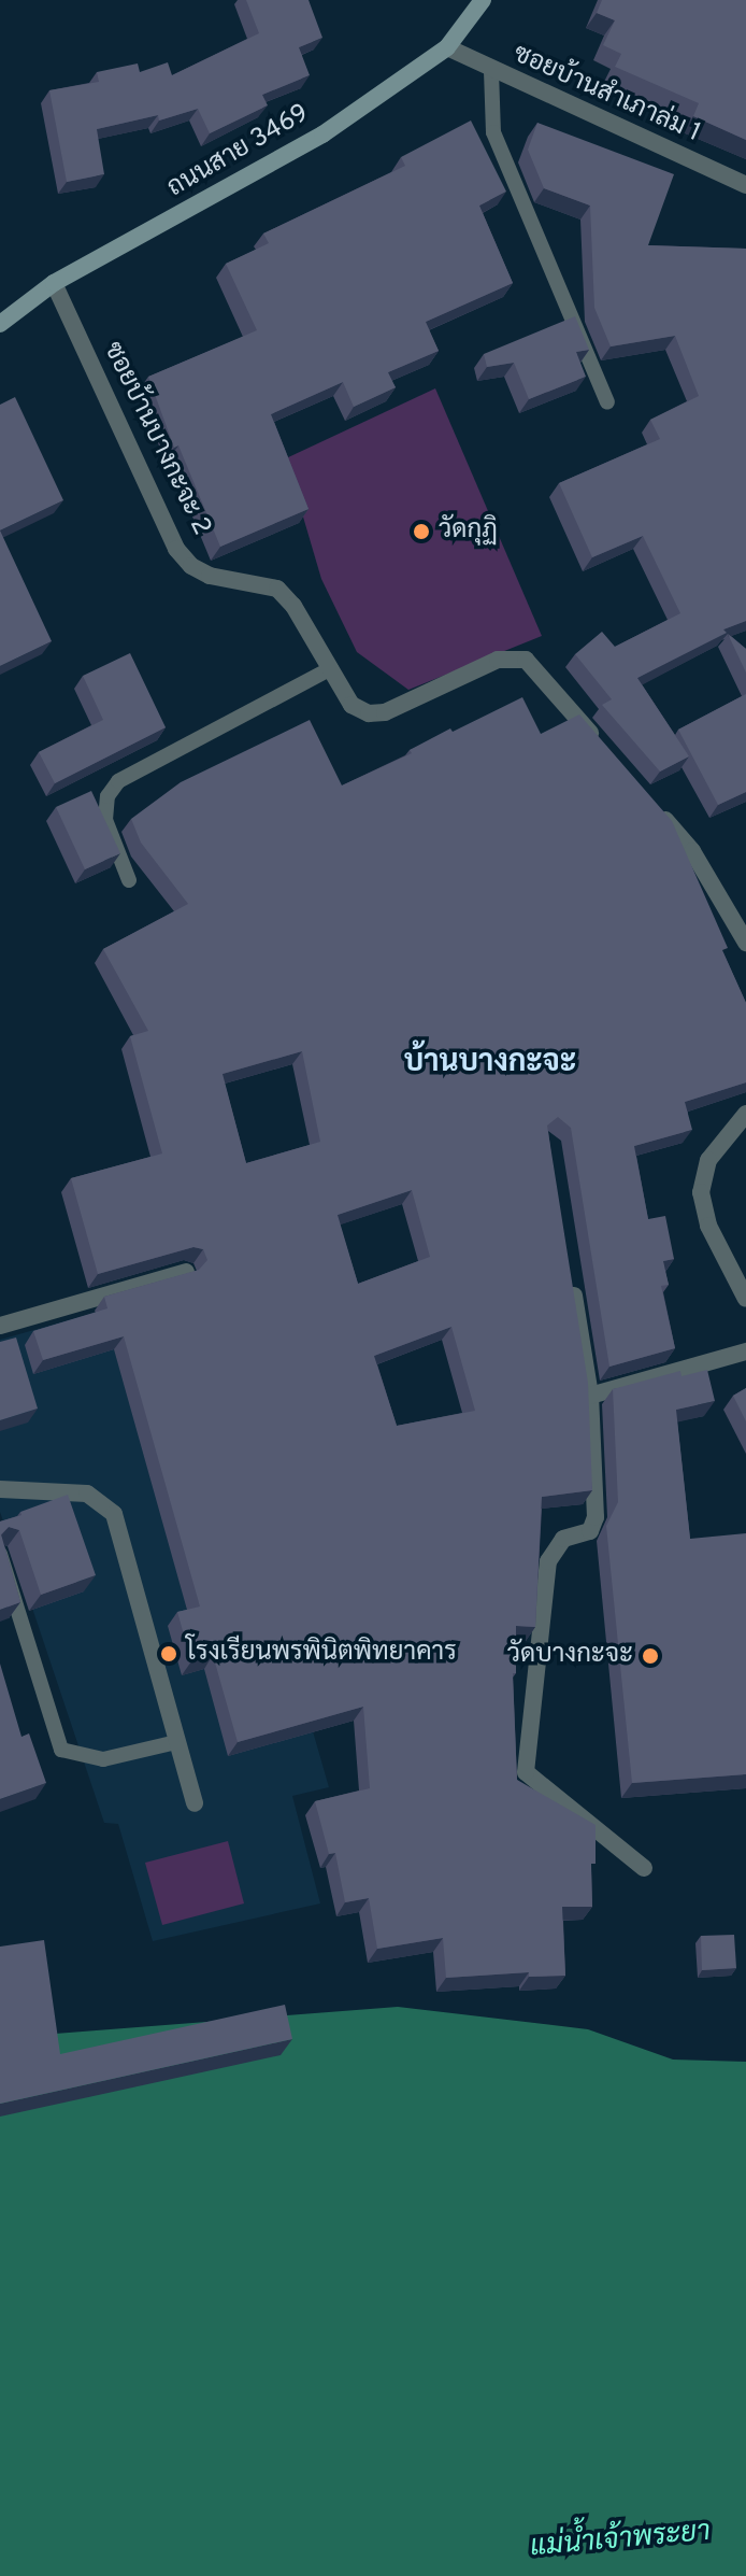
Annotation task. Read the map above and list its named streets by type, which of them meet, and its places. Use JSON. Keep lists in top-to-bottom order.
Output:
{
  "streets": {
    "street": ["ซอยบ้านสำเภาล่ม 1", "ถนนสาย 3469", "ซอยบ้านบางกะจะ 2"]
  },
  "crossings": [
    ["ซอยบ้านสำเภาล่ม 1", "ถนนสาย 3469"],
    ["ถนนสาย 3469", "ซอยบ้านบางกะจะ 2"]
  ],
  "districts": ["บ้านบางกะจะ"],
  "water": ["แม่น้ำเจ้าพระยา"],
  "places": ["วัดกุฏิ", "โรงเรียนพรพินิตพิทยาคาร", "วัดบางกะจะ"]
}
